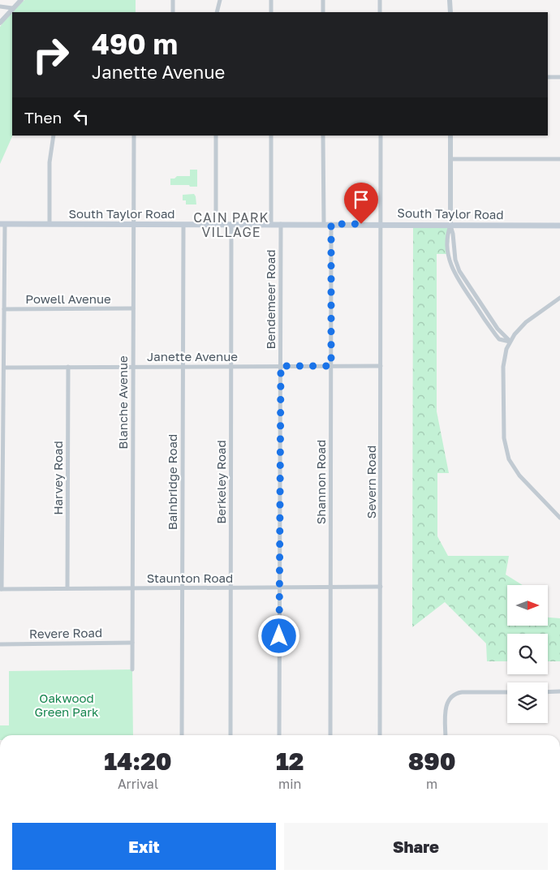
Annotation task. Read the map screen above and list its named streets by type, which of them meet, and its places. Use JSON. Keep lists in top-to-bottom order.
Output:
{
  "streets": {
    "main road": ["South Taylor Road"],
    "street": [
      "Powell Avenue",
      "Bendemeer Road",
      "Janette Avenue",
      "Blanche Avenue",
      "Harvey Road",
      "Bainbridge Road",
      "Berkeley Road",
      "Shannon Road",
      "Severn Road",
      "Staunton Road",
      "Revere Road"
    ]
  },
  "crossings": [
    ["South Taylor Road", "Bendemeer Road"],
    ["South Taylor Road", "Blanche Avenue"],
    ["South Taylor Road", "Bainbridge Road"],
    ["South Taylor Road", "Berkeley Road"],
    ["South Taylor Road", "Shannon Road"],
    ["South Taylor Road", "Severn Road"],
    ["Powell Avenue", "Blanche Avenue"],
    ["Bendemeer Road", "Janette Avenue"],
    ["Bendemeer Road", "Staunton Road"],
    ["Janette Avenue", "Blanche Avenue"],
    ["Janette Avenue", "Harvey Road"],
    ["Janette Avenue", "Bainbridge Road"],
    ["Janette Avenue", "Berkeley Road"],
    ["Janette Avenue", "Shannon Road"],
    ["Janette Avenue", "Severn Road"],
    ["Blanche Avenue", "Staunton Road"],
    ["Blanche Avenue", "Revere Road"],
    ["Harvey Road", "Staunton Road"],
    ["Bainbridge Road", "Staunton Road"],
    ["Berkeley Road", "Staunton Road"],
    ["Shannon Road", "Staunton Road"],
    ["Severn Road", "Staunton Road"]
  ],
  "districts": ["CAIN PARK VILLAGE"],
  "parks": ["Oakwood Green Park"],
  "north": "right",
  "page": {
    "turn": ["490 m", "Janette Avenue"],
    "then": "Then",
    "eta": [
      "14:20",
      "Arrival",
      "12",
      "min",
      "890",
      "m"
    ],
    "buttons": ["Exit", "Share"]
  }
}
